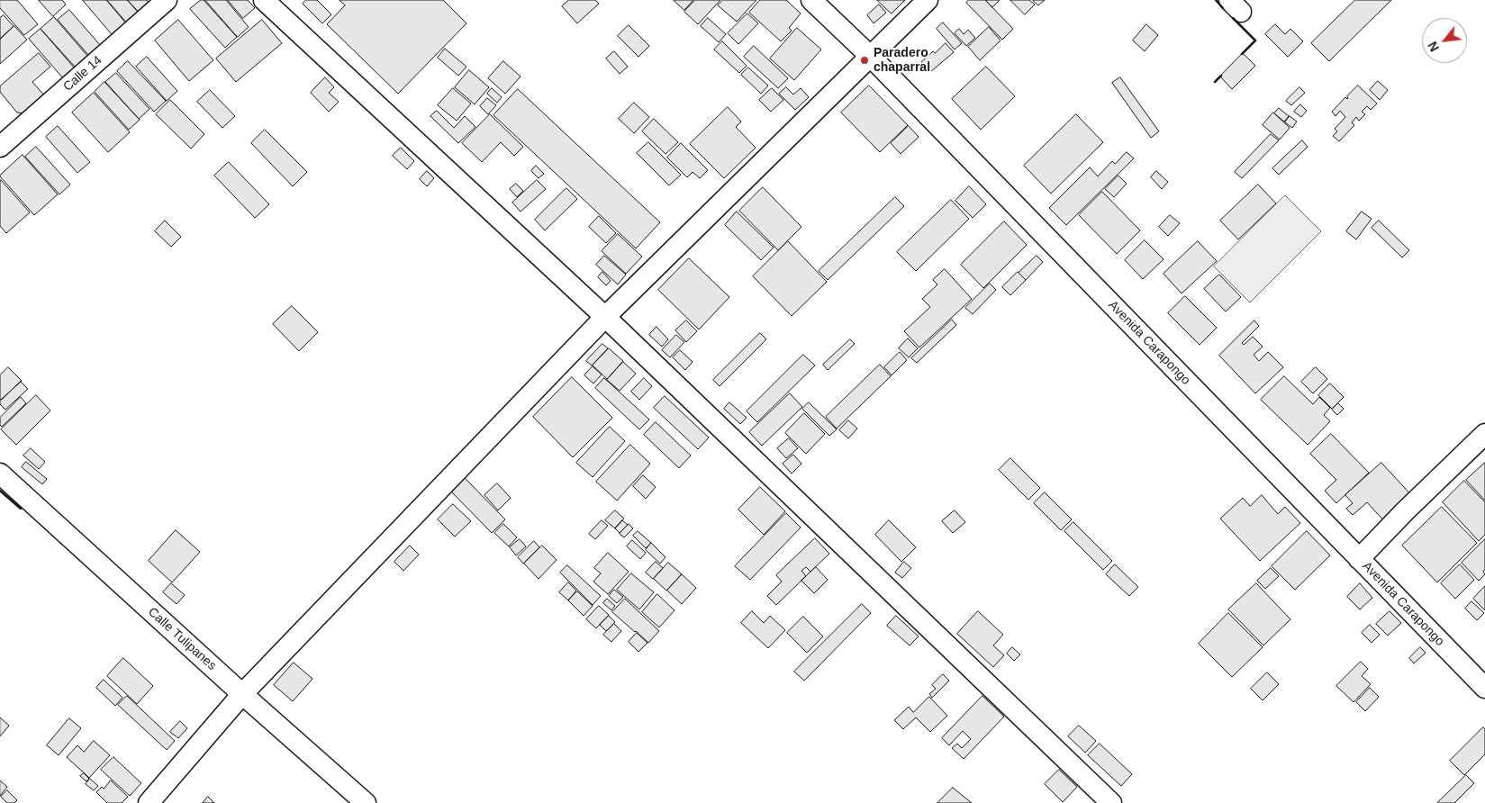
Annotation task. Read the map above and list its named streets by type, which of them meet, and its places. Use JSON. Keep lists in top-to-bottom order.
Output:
{
  "streets": {
    "street": ["Calle 14", "Avenida Carapongo", "Calle Tulipanes"]
  },
  "places": ["Paradero chaparral"],
  "north": "bottom left"
}
